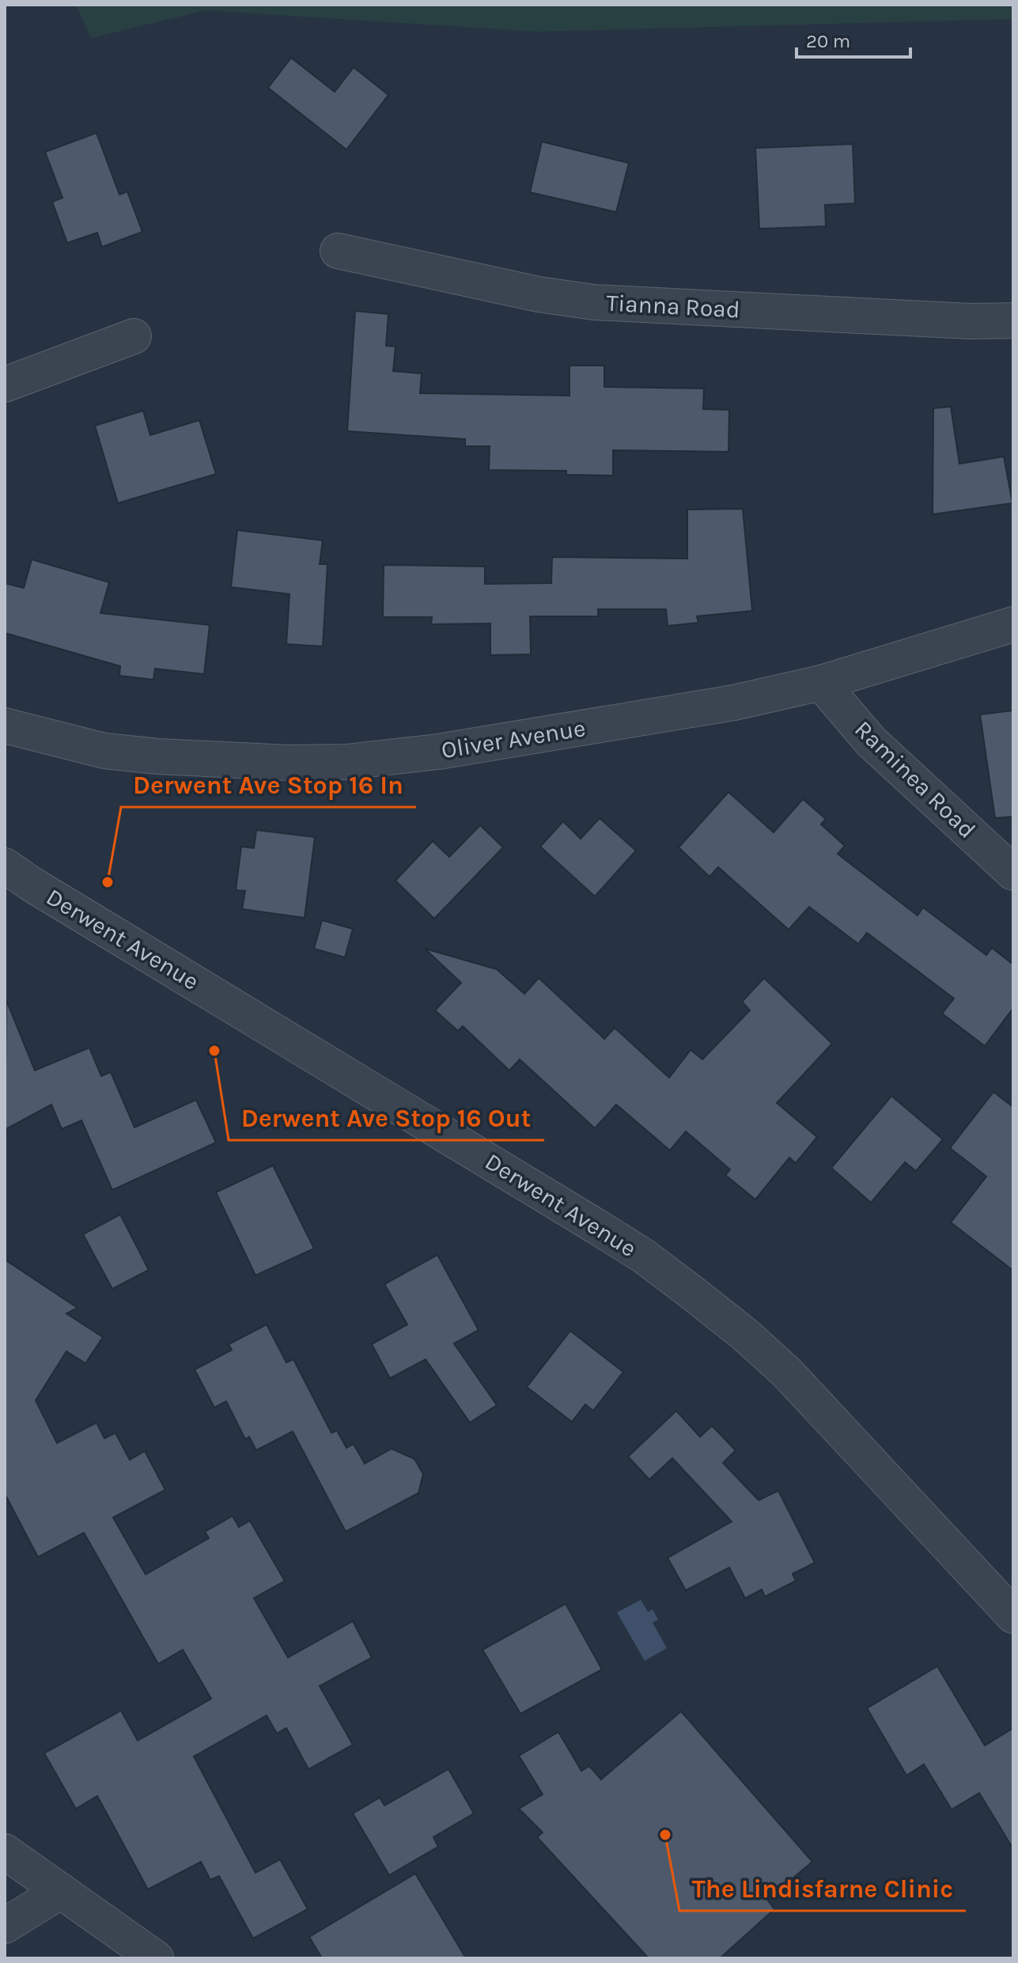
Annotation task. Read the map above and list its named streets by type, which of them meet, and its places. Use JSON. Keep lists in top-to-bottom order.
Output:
{
  "streets": {
    "street": [
      "Tianna Road",
      "Oliver Avenue",
      "Raminea Road",
      "Derwent Avenue"
    ]
  },
  "crossings": [
    ["Oliver Avenue", "Raminea Road"]
  ],
  "places": ["Derwent Ave Stop 16 In", "Derwent Ave Stop 16 Out", "The Lindisfarne Clinic"],
  "scale_bar": "20 m"
}
